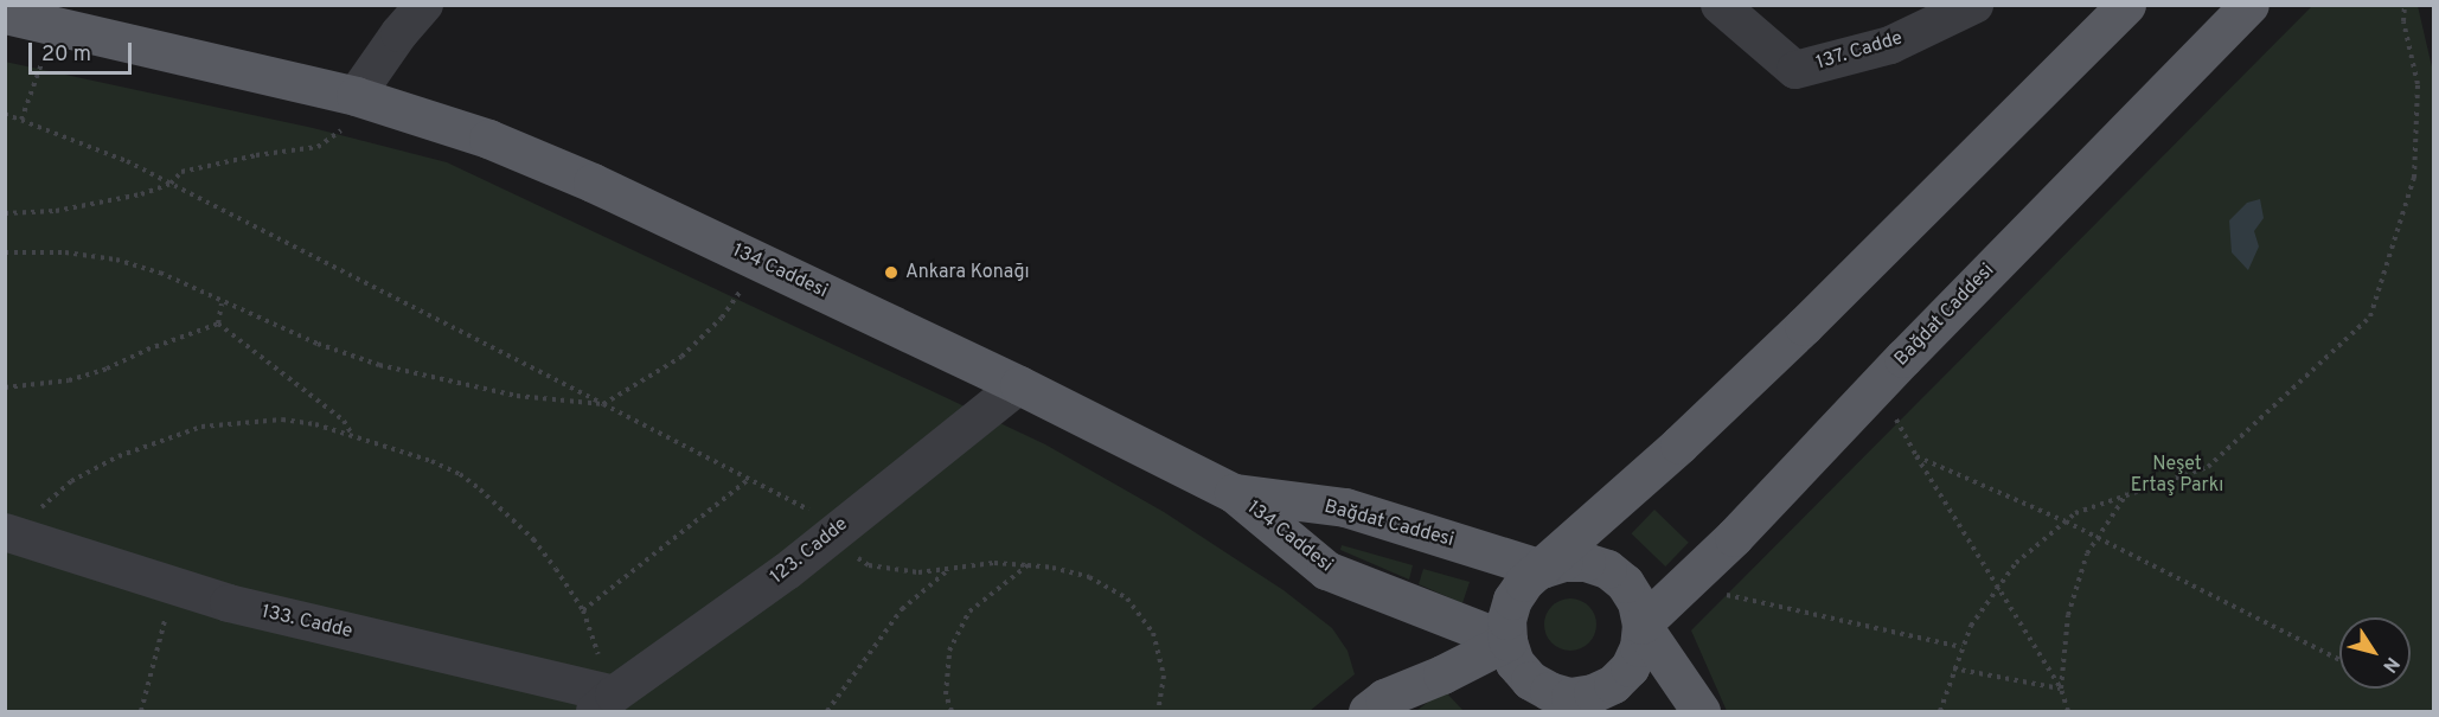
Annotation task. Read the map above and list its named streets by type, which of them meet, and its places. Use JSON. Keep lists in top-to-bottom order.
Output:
{
  "streets": {
    "main road": ["134 Caddesi", "Bağdat Caddesi"],
    "street": ["137. Cadde", "123. Cadde", "133. Cadde"]
  },
  "crossings": [
    ["134 Caddesi", "Bağdat Caddesi"],
    ["134 Caddesi", "123. Cadde"],
    ["123. Cadde", "133. Cadde"]
  ],
  "parks": ["Neşet Ertaş Parkı"],
  "places": ["Ankara Konağı"],
  "scale_bar": "20 m",
  "north": "bottom right"
}
